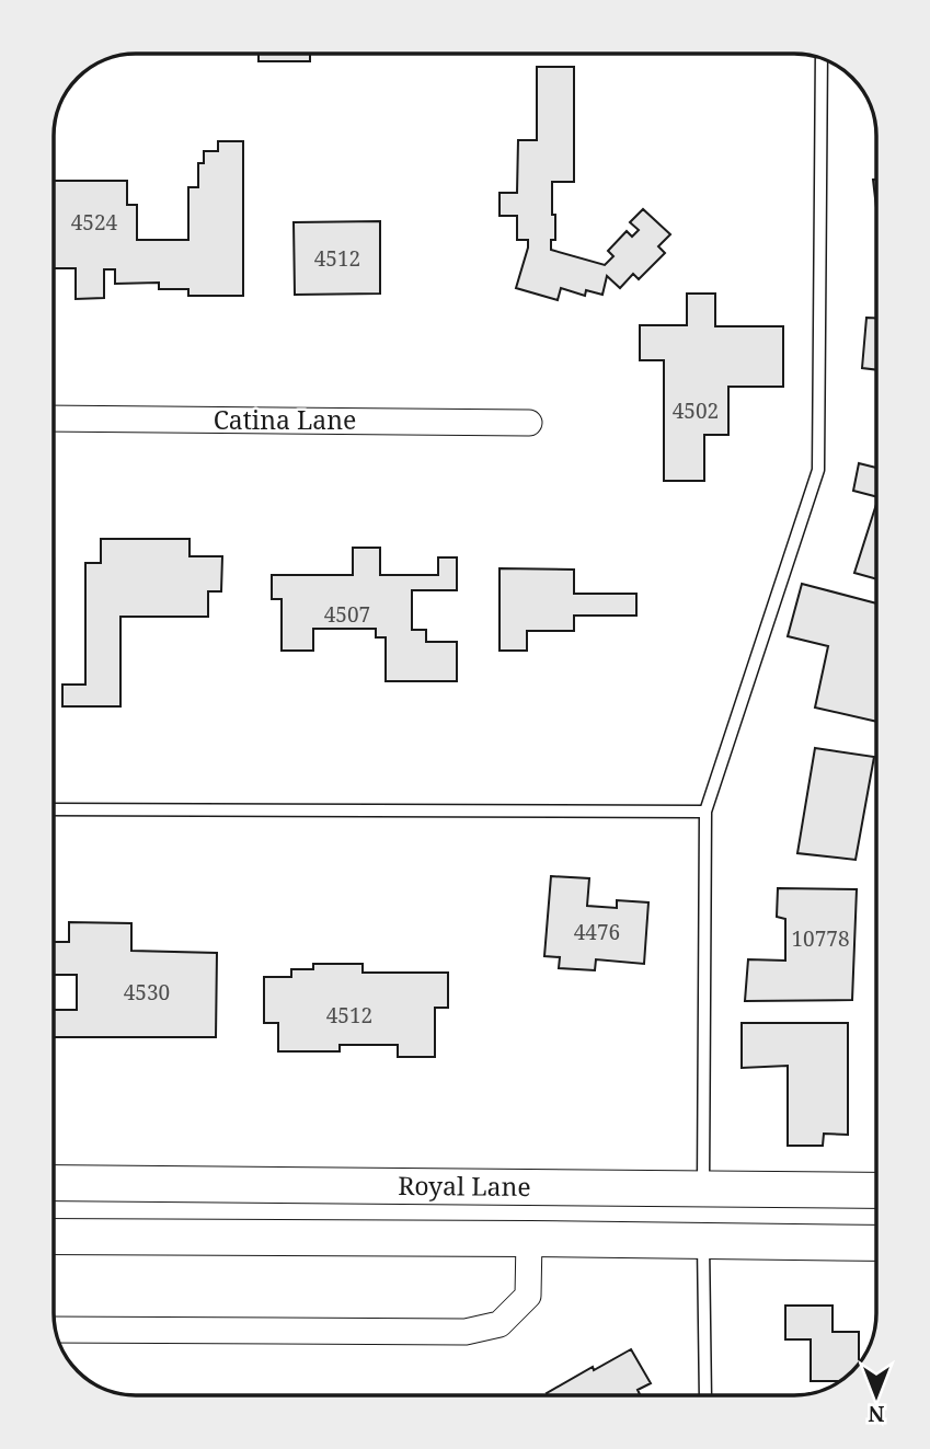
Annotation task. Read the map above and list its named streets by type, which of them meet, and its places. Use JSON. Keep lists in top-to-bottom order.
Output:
{
  "streets": {
    "main road": ["Royal Lane"],
    "street": ["Catina Lane"]
  },
  "house_numbers": [
    "4524",
    "4512",
    "4502",
    "4507",
    "4476",
    "10778",
    "4530",
    "4512"
  ],
  "north": "bottom"
}
